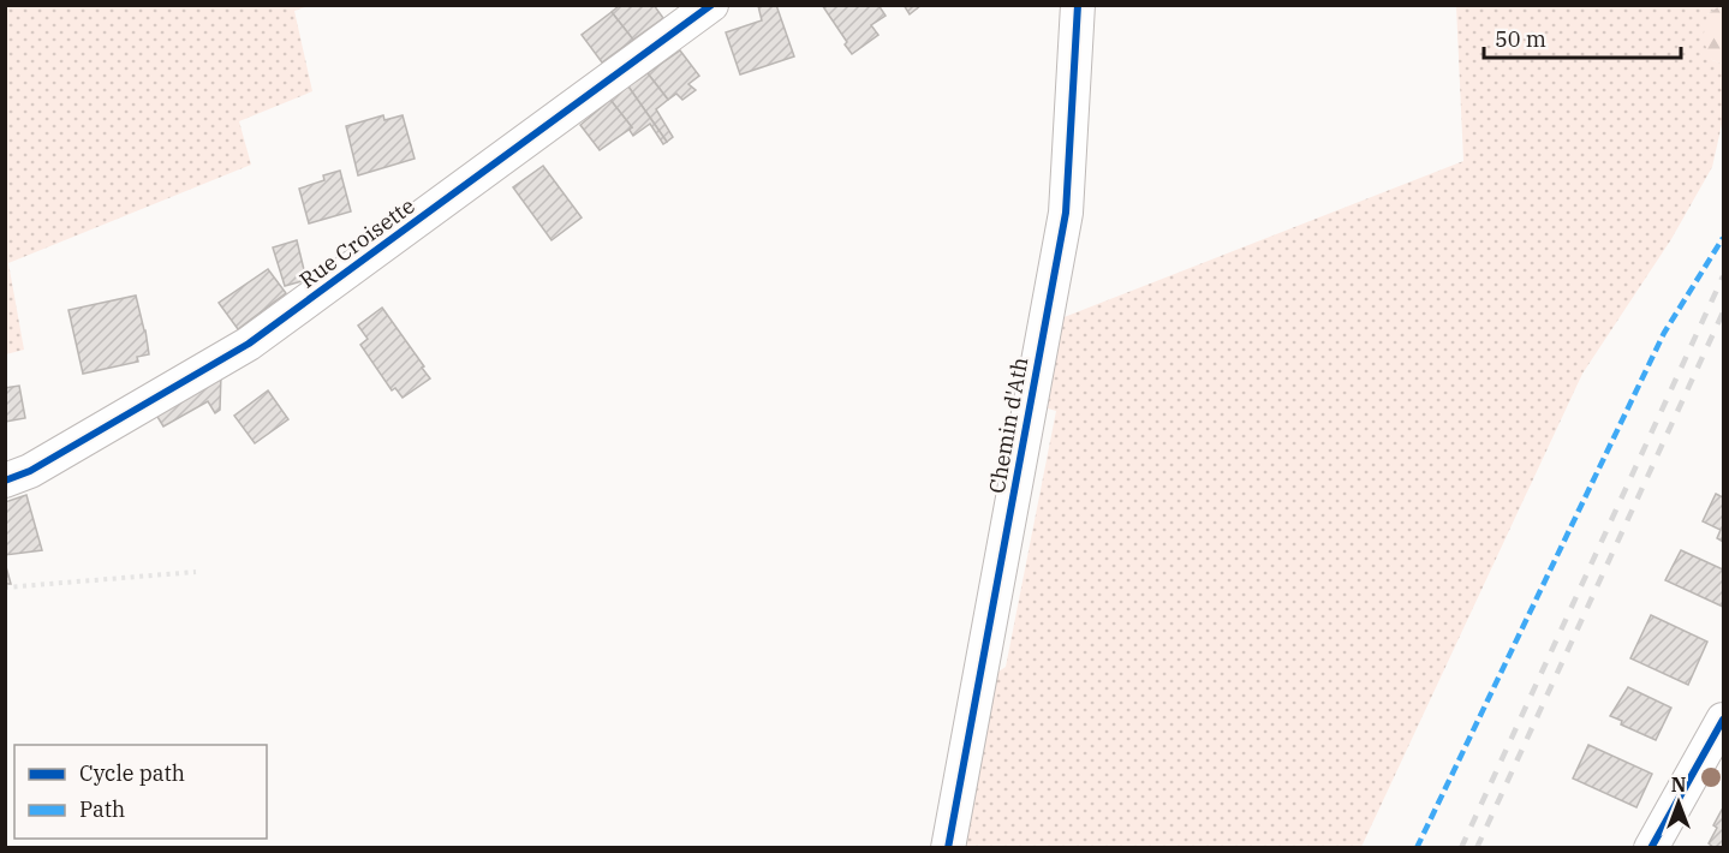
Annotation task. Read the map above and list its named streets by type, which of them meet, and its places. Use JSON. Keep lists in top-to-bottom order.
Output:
{
  "streets": {
    "street": ["Rue Croisette", "Chemin d'Ath"]
  },
  "legend": ["Cycle path", "Path"],
  "scale_bar": "50 m",
  "north": "top"
}
